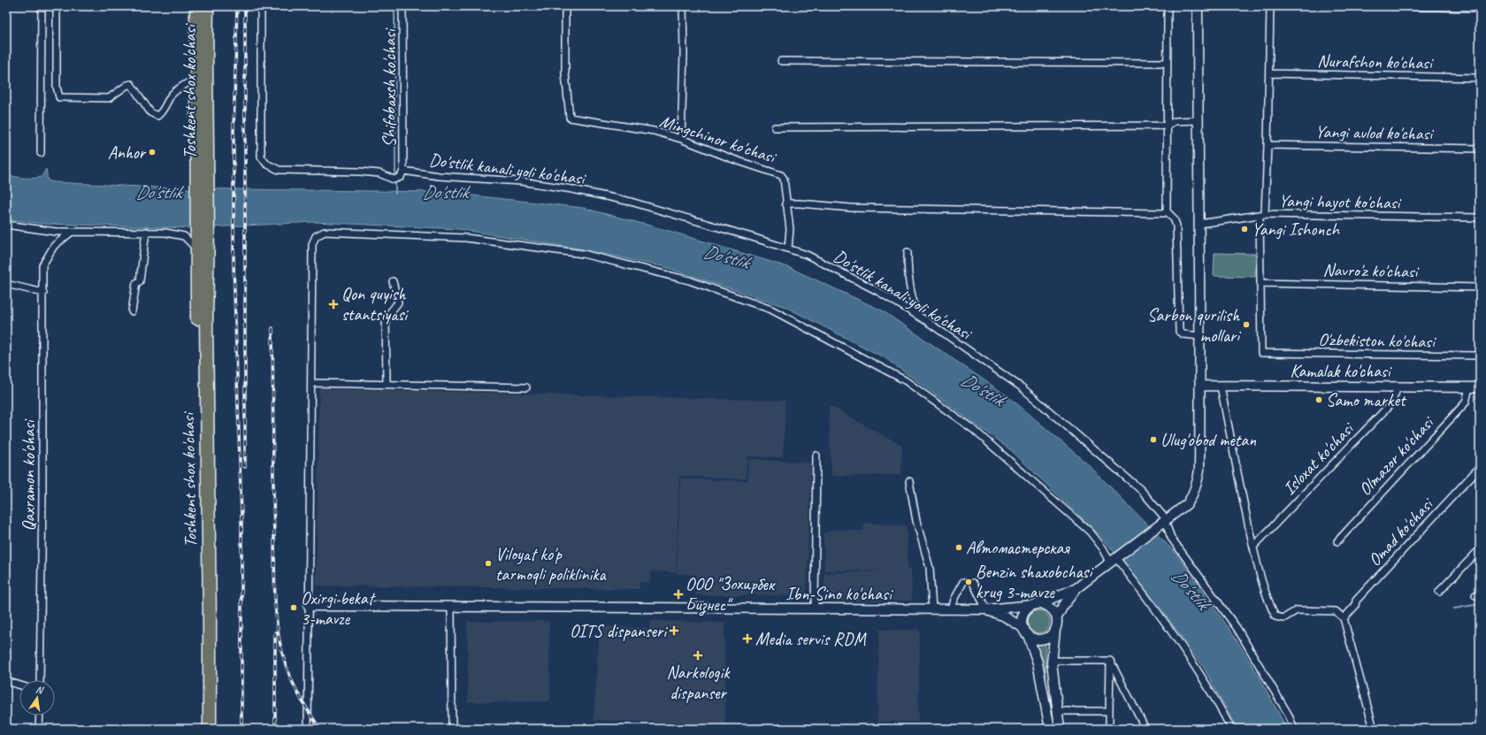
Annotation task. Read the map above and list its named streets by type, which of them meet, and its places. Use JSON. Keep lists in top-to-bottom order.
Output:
{
  "streets": {
    "highway": ["Toshkent shox ko'chasi"],
    "main road": ["Kamalak ko'chasi", "Ibn-Sino ko'chasi"],
    "street": [
      "Nurafshon ko'chasi",
      "Shifobaxsh ko'chasi",
      "Yangi avlod ko'chasi",
      "Mingchinor ko'chasi",
      "Do'stlik kanali yoli ko'chasi",
      "Yangi hayot ko'chasi",
      "Navro'z ko'chasi",
      "O'zbekiston ko'chasi",
      "Olmazor ko'chasi",
      "Isloxat ko'chasi",
      "Qaxramon ko'chasi",
      "Omad ko'chasi"
    ]
  },
  "crossings": [
    ["Shifobaxsh ko'chasi", "Do'stlik kanali yoli ko'chasi"],
    ["Mingchinor ko'chasi", "Do'stlik kanali yoli ko'chasi"],
    ["Navro'z ko'chasi", "O'zbekiston ko'chasi"],
    ["Kamalak ko'chasi", "Olmazor ko'chasi"],
    ["Kamalak ko'chasi", "Isloxat ko'chasi"]
  ],
  "water": ["Do'stlik"],
  "places": {
    "other": [
      "Anhor",
      "Yangi Ishonch",
      "Sarbon qurilish mollari",
      "Samo market",
      "Ulug'obod metan",
      "Автомастерская",
      "Viloyat ko'p tarmoqli poliklinika",
      "Benzin shaxobchasi krug 3-mavze",
      "Oxirgi bekat 3-mavze"
    ],
    "health": [
      "Qon quyish stantsiyasi",
      "ООО \"Зохирбек Бизнес\"",
      "OITS dispanseri",
      "Media servis RDM",
      "Narkologik dispanser"
    ]
  },
  "north": "top"
}
